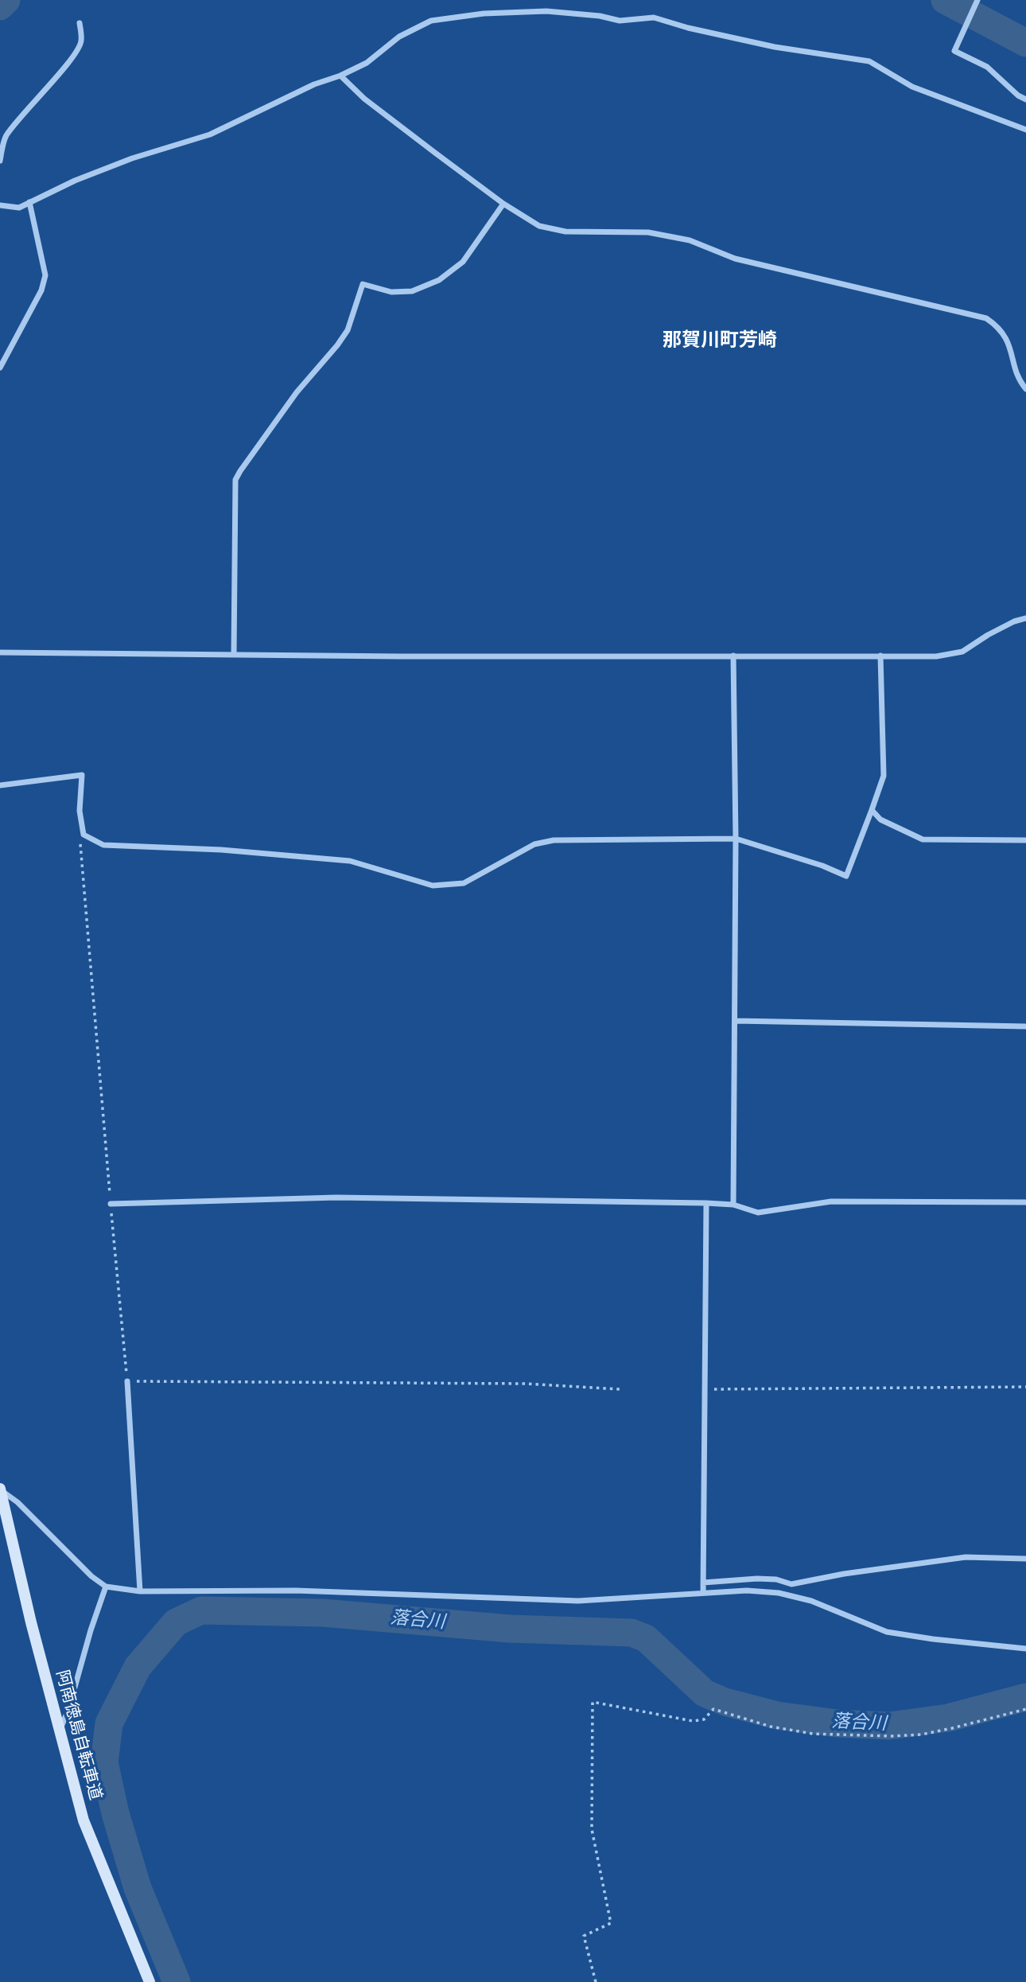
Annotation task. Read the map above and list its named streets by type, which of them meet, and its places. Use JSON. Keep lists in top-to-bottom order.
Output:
{
  "streets": {
    "main road": ["阿南徳島自転車道"]
  },
  "districts": ["那賀川町芳崎"],
  "water": ["落合川"]
}
